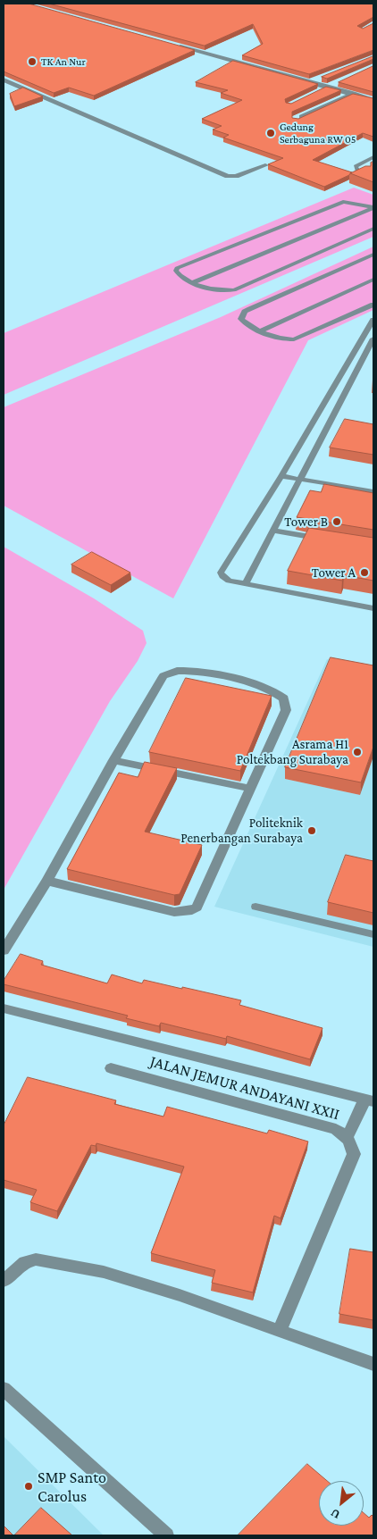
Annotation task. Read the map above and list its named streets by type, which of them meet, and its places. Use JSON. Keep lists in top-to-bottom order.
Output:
{
  "streets": {
    "street": ["JALAN JEMUR ANDAYANI XXII"]
  },
  "places": [
    "TK An Nur",
    "Gedung Serbaguna RW 05",
    "Tower B",
    "Tower A",
    "Asrama H1 Poltekbang Surabaya",
    "Politeknik Penerbangan Surabaya",
    "SMP Santo Carolus"
  ],
  "north": "bottom left"
}
